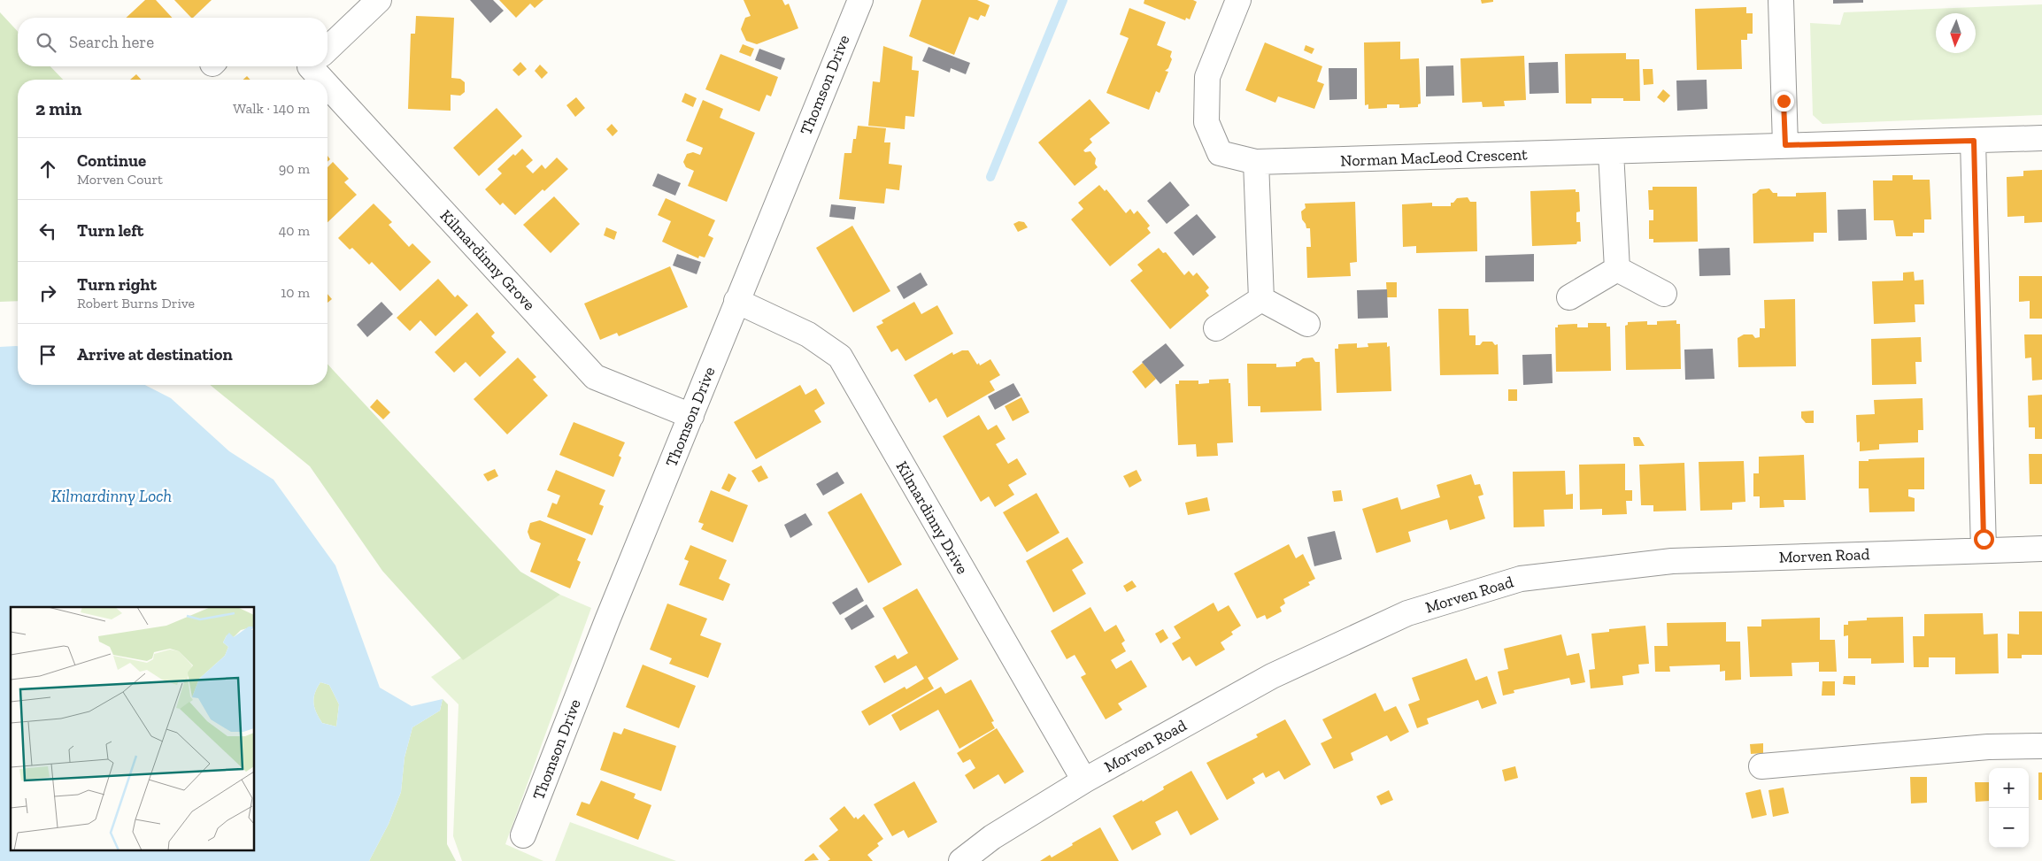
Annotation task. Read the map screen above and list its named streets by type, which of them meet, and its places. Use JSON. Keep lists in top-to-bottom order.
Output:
{
  "streets": {
    "street": [
      "Thomson Drive",
      "Norman MacLeod Crescent",
      "Kilmardinny Grove",
      "Kilmardinny Drive",
      "Morven Road"
    ]
  },
  "crossings": [
    ["Thomson Drive", "Kilmardinny Grove"],
    ["Thomson Drive", "Kilmardinny Drive"],
    ["Kilmardinny Drive", "Morven Road"]
  ],
  "water": ["Kilmardinny Loch"],
  "north": "bottom",
  "page": {
    "search": "Search here",
    "heading": ["2 min", "Walk · 140 m"],
    "list": [
      ["Continue", "Morven Court", "90 m"],
      ["Turn left", "40 m"],
      ["Turn right", "Robert Burns Drive", "10 m"],
      "Arrive at destination"
    ],
    "map_buttons": ["+", "−"]
  }
}
